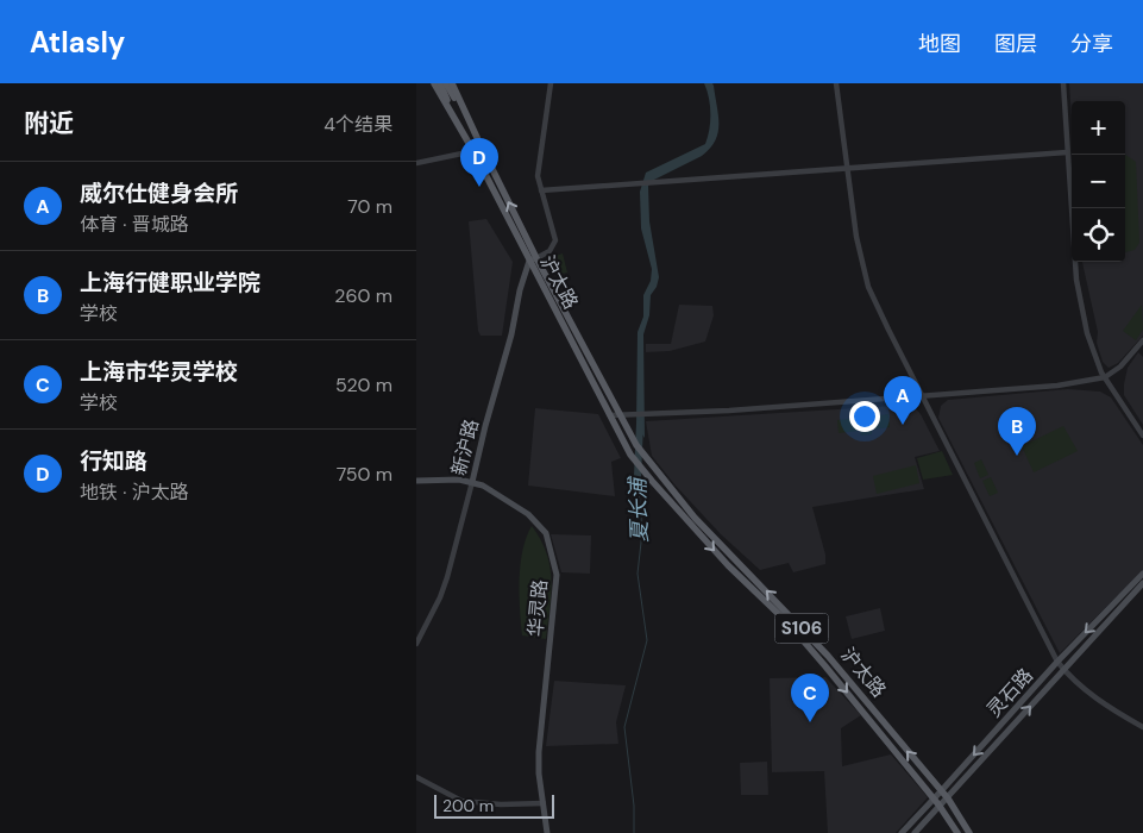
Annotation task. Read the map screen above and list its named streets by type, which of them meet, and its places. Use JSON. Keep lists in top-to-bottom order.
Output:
{
  "streets": {
    "main road": [
      "沪太路",
      "新沪路",
      "华灵路",
      "S106",
      "灵石路"
    ]
  },
  "crossings": [
    ["沪太路", "新沪路"],
    ["沪太路", "灵石路"],
    ["新沪路", "华灵路"]
  ],
  "water": ["夏长浦"],
  "scale_bar": "200 m",
  "page": {
    "header": "Atlasly",
    "nav": ["地图", "图层", "分享"],
    "heading": ["附近", "4个结果"],
    "map_buttons": ["+", "−"],
    "pins": [
      "D",
      "A",
      "B",
      "C"
    ],
    "list": [
      {
        "mark": "A",
        "name": "威尔仕健身会所",
        "note": "体育 · 晋城路",
        "value": "70 m"
      },
      {
        "mark": "B",
        "name": "上海行健职业学院",
        "note": "学校",
        "value": "260 m"
      },
      {
        "mark": "C",
        "name": "上海市华灵学校",
        "note": "学校",
        "value": "520 m"
      },
      {
        "mark": "D",
        "name": "行知路",
        "note": "地铁 · 沪太路",
        "value": "750 m"
      }
    ],
    "scale": "200 m"
  }
}
